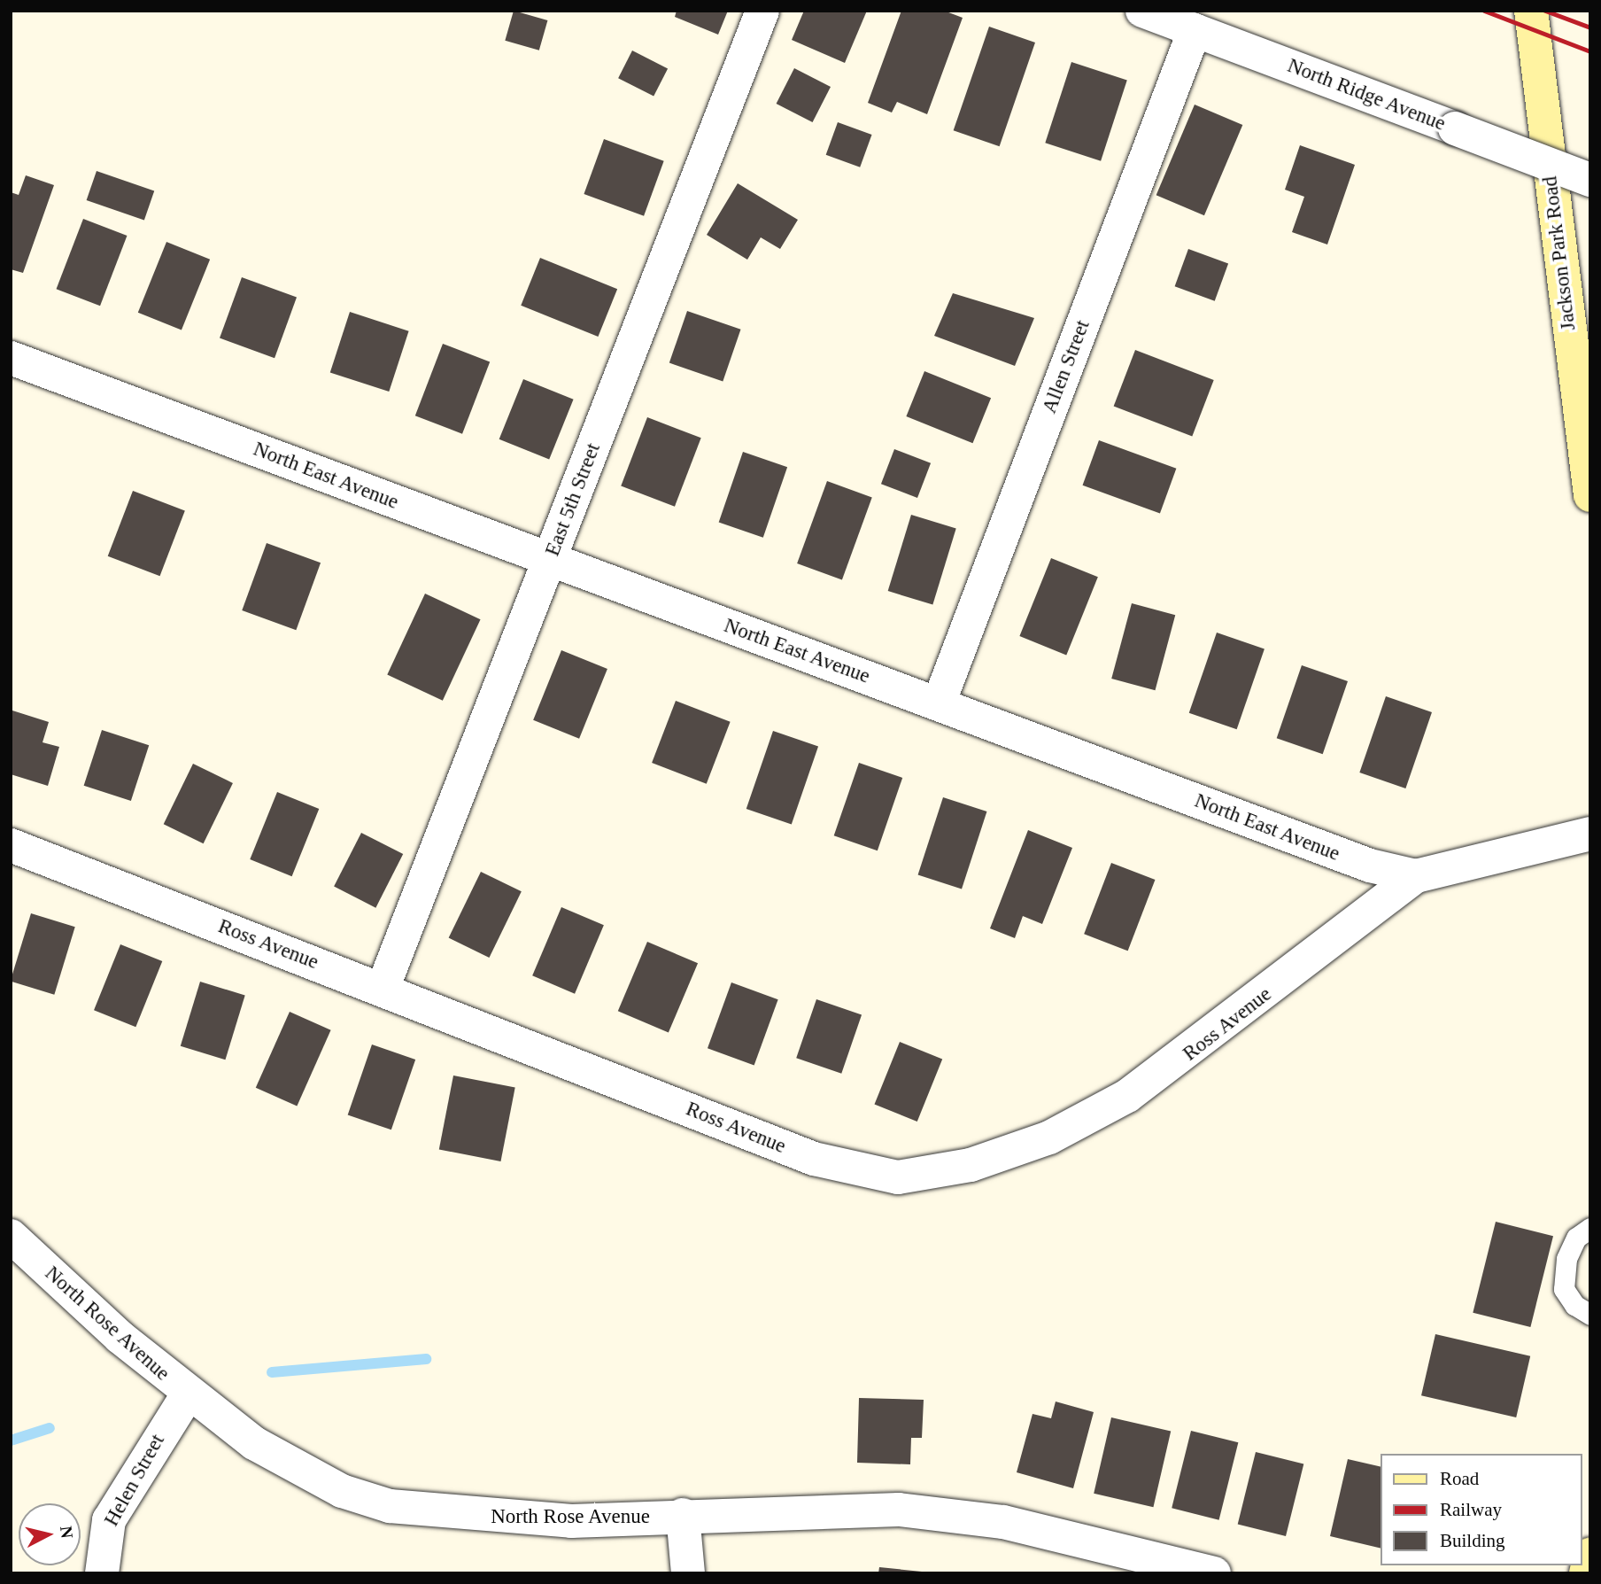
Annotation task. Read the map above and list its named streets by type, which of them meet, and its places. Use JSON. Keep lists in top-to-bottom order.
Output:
{
  "streets": {
    "main road": ["Jackson Park Road"],
    "street": [
      "North Ridge Avenue",
      "Allen Street",
      "North East Avenue",
      "East 5th Street",
      "Ross Avenue",
      "North Rose Avenue",
      "Helen Street"
    ]
  },
  "crossings": [
    ["North Ridge Avenue", "Allen Street"],
    ["Allen Street", "North East Avenue"],
    ["North East Avenue", "East 5th Street"],
    ["North East Avenue", "Ross Avenue"],
    ["East 5th Street", "Ross Avenue"],
    ["North Rose Avenue", "Helen Street"]
  ],
  "legend": ["Road", "Railway", "Building"],
  "north": "right"
}
